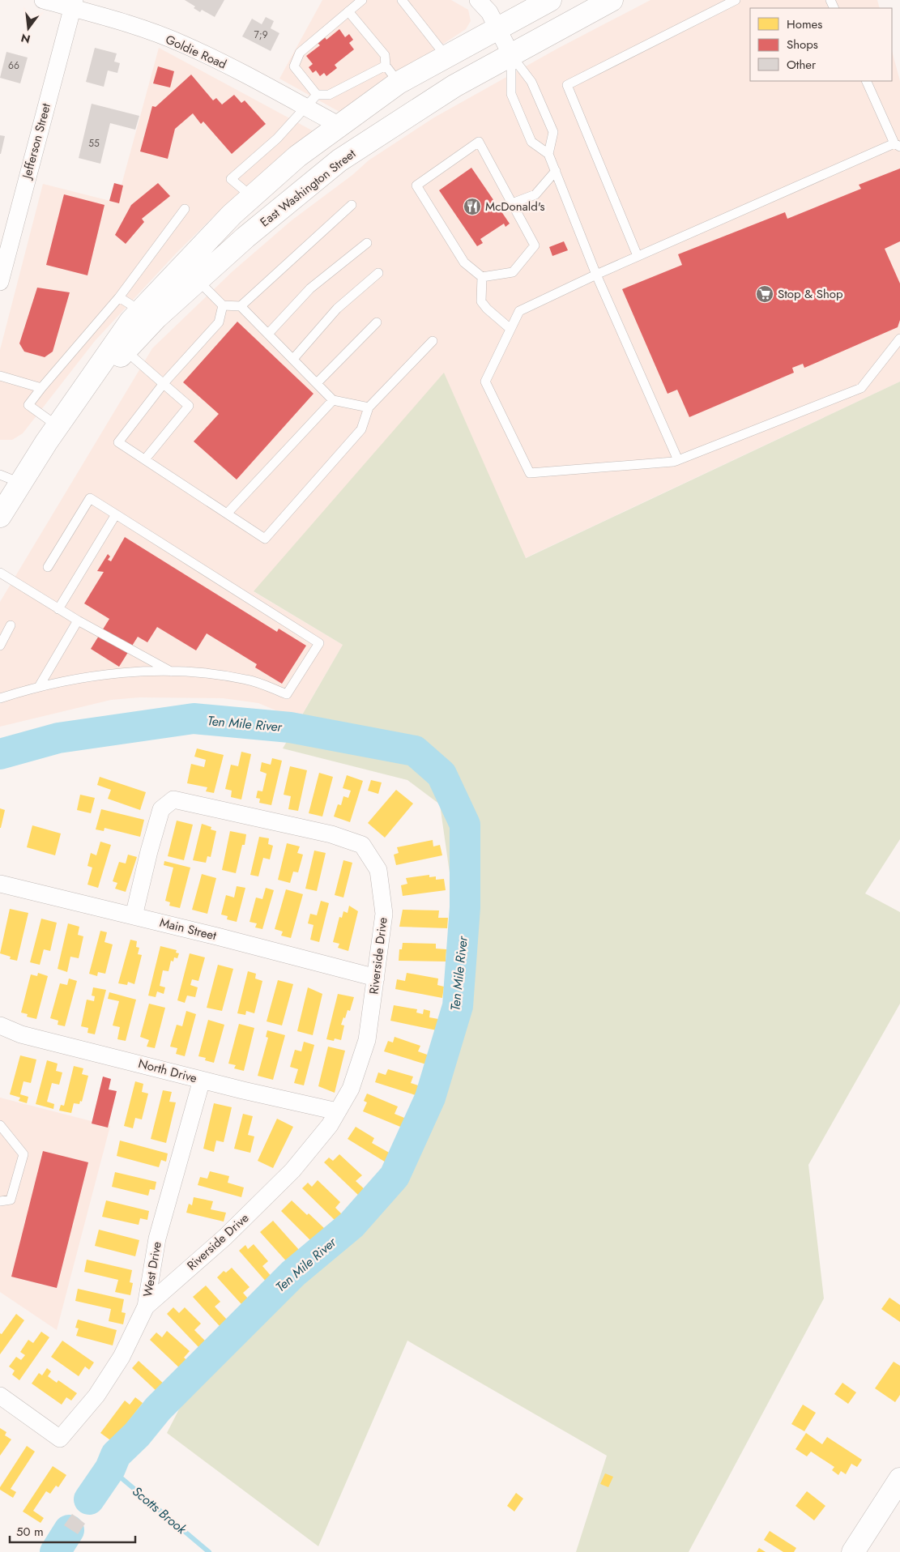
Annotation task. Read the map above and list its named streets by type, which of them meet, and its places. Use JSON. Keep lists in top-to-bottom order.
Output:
{
  "streets": {
    "main road": ["East Washington Street"],
    "street": [
      "Goldie Road",
      "Jefferson Street",
      "Main Street",
      "Riverside Drive",
      "North Drive",
      "West Drive"
    ]
  },
  "crossings": [
    ["Goldie Road", "Jefferson Street"],
    ["Goldie Road", "East Washington Street"],
    ["Main Street", "Riverside Drive"],
    ["Riverside Drive", "North Drive"],
    ["Riverside Drive", "West Drive"],
    ["North Drive", "West Drive"]
  ],
  "water": ["Ten Mile River", "Scotts Brook"],
  "places": {
    "restaurant": ["McDonald's"],
    "supermarket": ["Stop & Shop"]
  },
  "house_numbers": ["7;9", "66", "55"],
  "legend": ["Homes", "Shops", "Other"],
  "scale_bar": "50 m",
  "north": "bottom"
}
